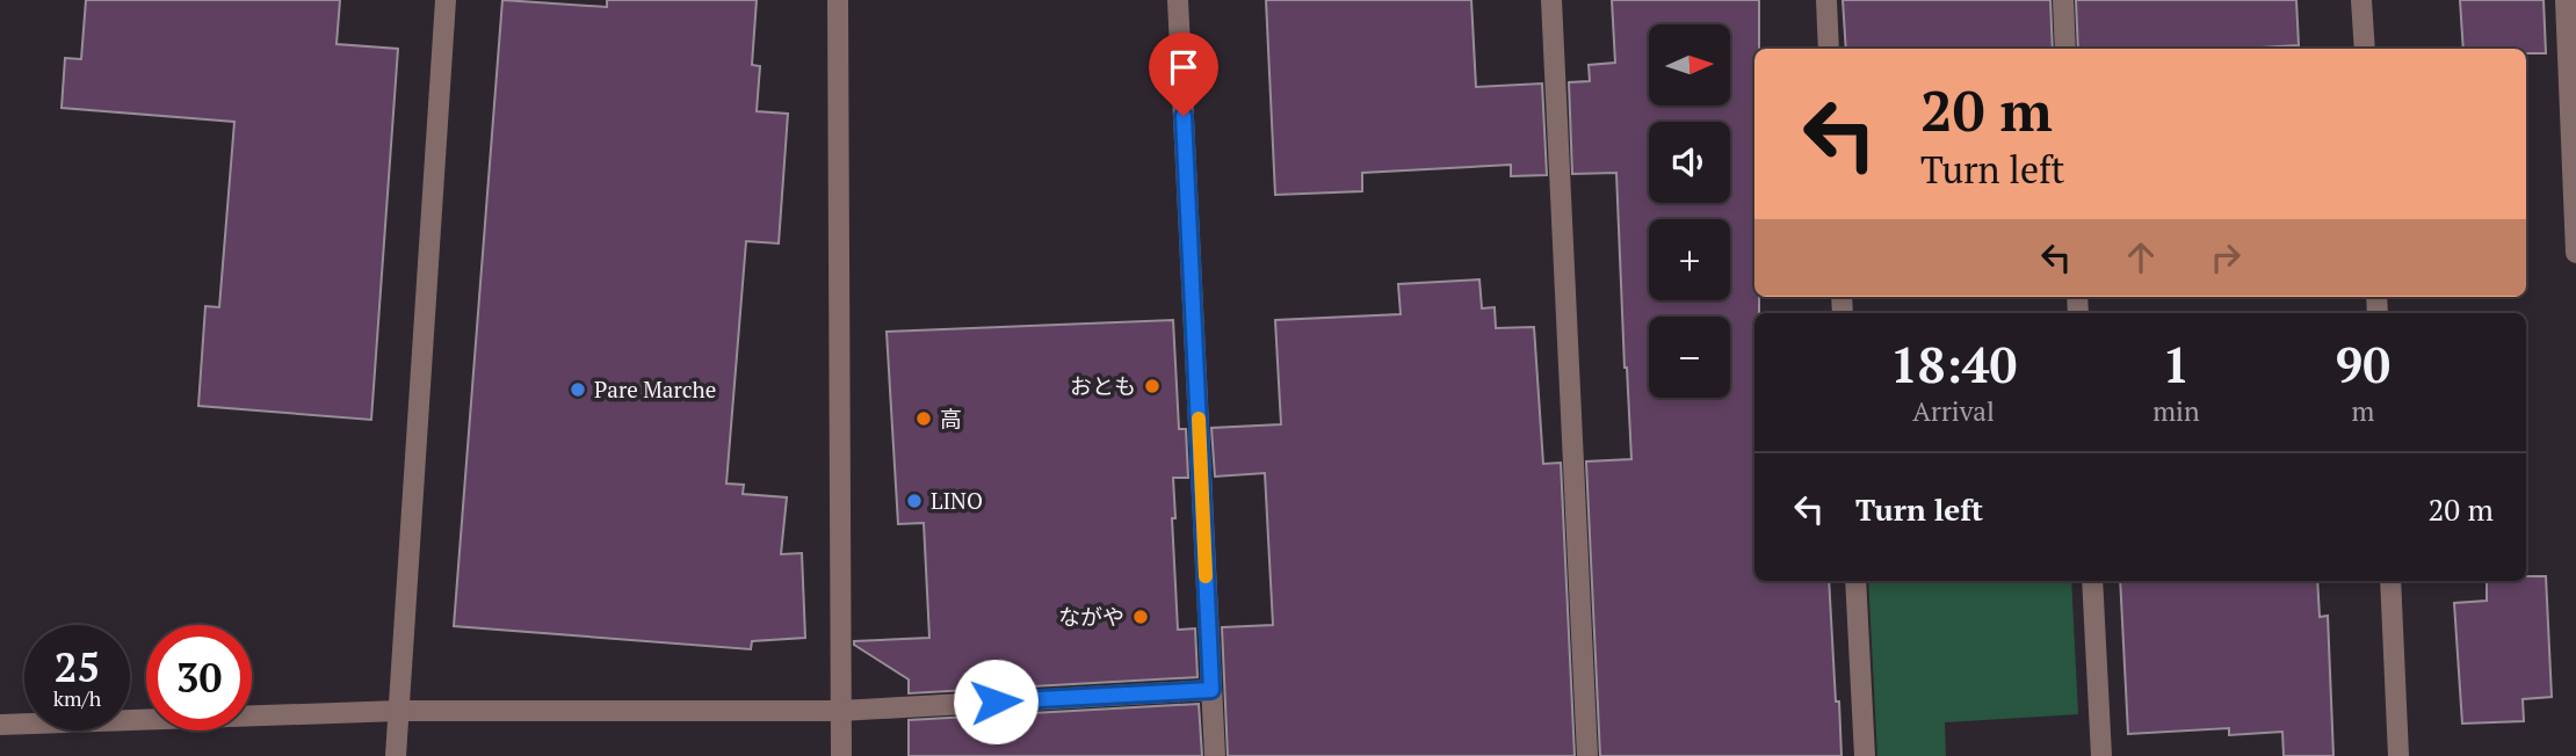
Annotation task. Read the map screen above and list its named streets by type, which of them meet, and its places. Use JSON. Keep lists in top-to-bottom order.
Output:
{
  "places": [
    "おとも",
    "Pare Marche",
    "高",
    "LINO",
    "ながや"
  ],
  "north": "right",
  "page": {
    "map_buttons": ["+", "−"],
    "turn": ["20 m", "Turn left"],
    "eta": [
      "18:40",
      "Arrival",
      "1",
      "min",
      "90",
      "m"
    ],
    "list": [
      {
        "name": "Turn left",
        "value": "20 m"
      }
    ],
    "speed": "25 km/h",
    "limit": "30"
  }
}
